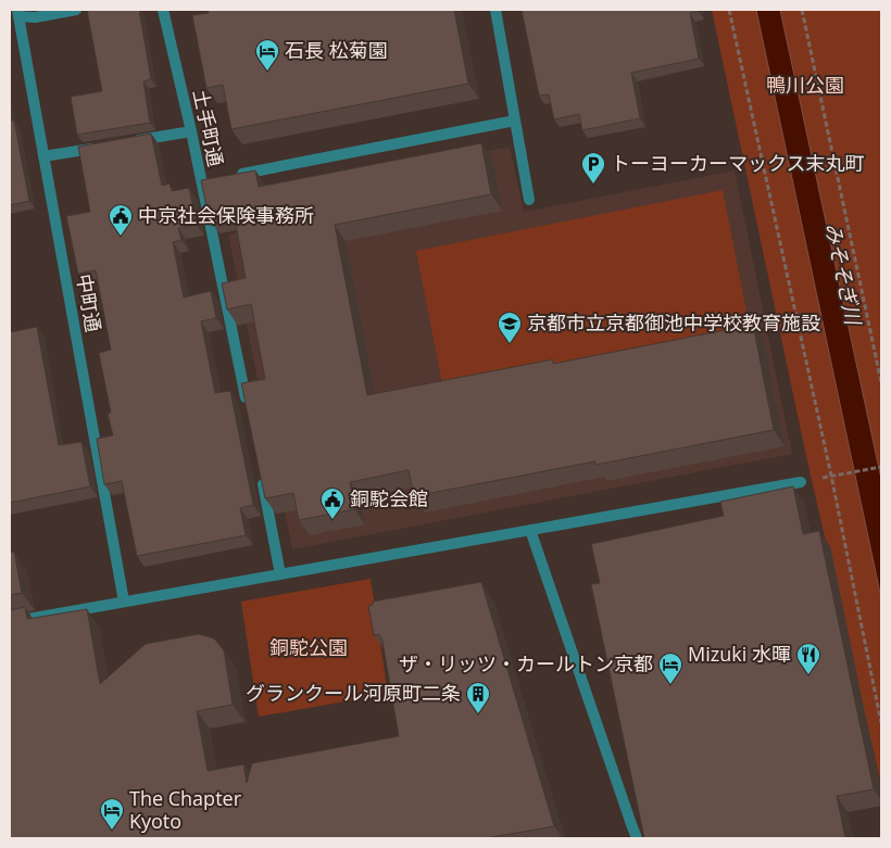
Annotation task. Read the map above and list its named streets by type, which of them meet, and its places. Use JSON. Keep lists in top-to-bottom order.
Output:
{
  "streets": {
    "street": ["土手町通", "中町通"]
  },
  "water": ["みそそぎ川"],
  "parks": ["鴨川公園", "銅駝公園"],
  "places": {
    "hotel": ["石長 松菊園", "ザ・リッツ・カールトン京都", "The Chapter Kyoto"],
    "parking": ["トーヨーカーマックス末丸町"],
    "public building": ["中京社会保険事務所", "銅駝会館"],
    "school or university": ["京都市立京都御池中学校教育施設"],
    "restaurant": ["Mizuki 水暉"],
    "building": ["グランクール河原町二条"]
  }
}
